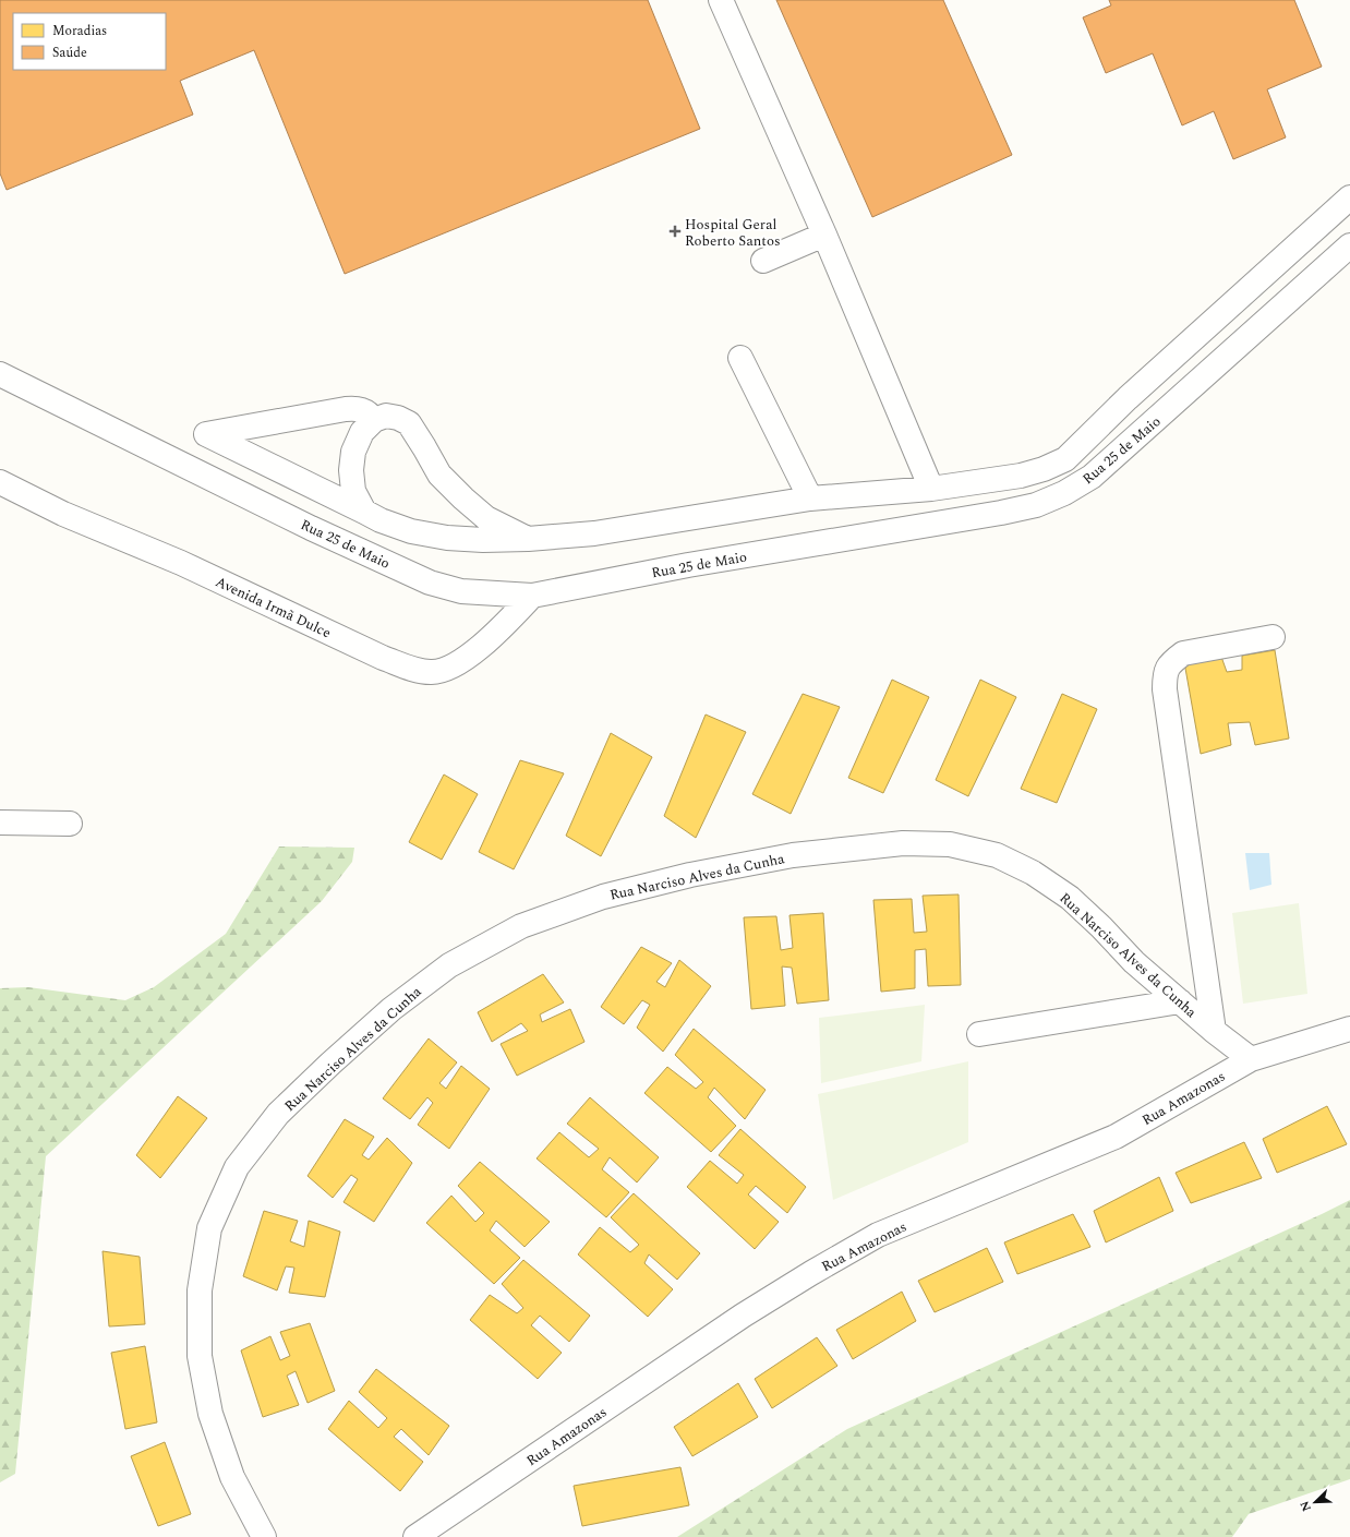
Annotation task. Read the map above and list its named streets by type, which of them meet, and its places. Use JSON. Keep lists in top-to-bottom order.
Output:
{
  "streets": {
    "street": [
      "Rua 25 de Maio",
      "Avenida Irmã Dulce",
      "Rua Narciso Alves da Cunha",
      "Rua Amazonas"
    ]
  },
  "crossings": [
    ["Rua 25 de Maio", "Avenida Irmã Dulce"],
    ["Rua Narciso Alves da Cunha", "Rua Amazonas"]
  ],
  "places": {
    "health": ["Hospital Geral Roberto Santos"]
  },
  "legend": ["Moradias", "Saúde"],
  "north": "bottom left"
}
